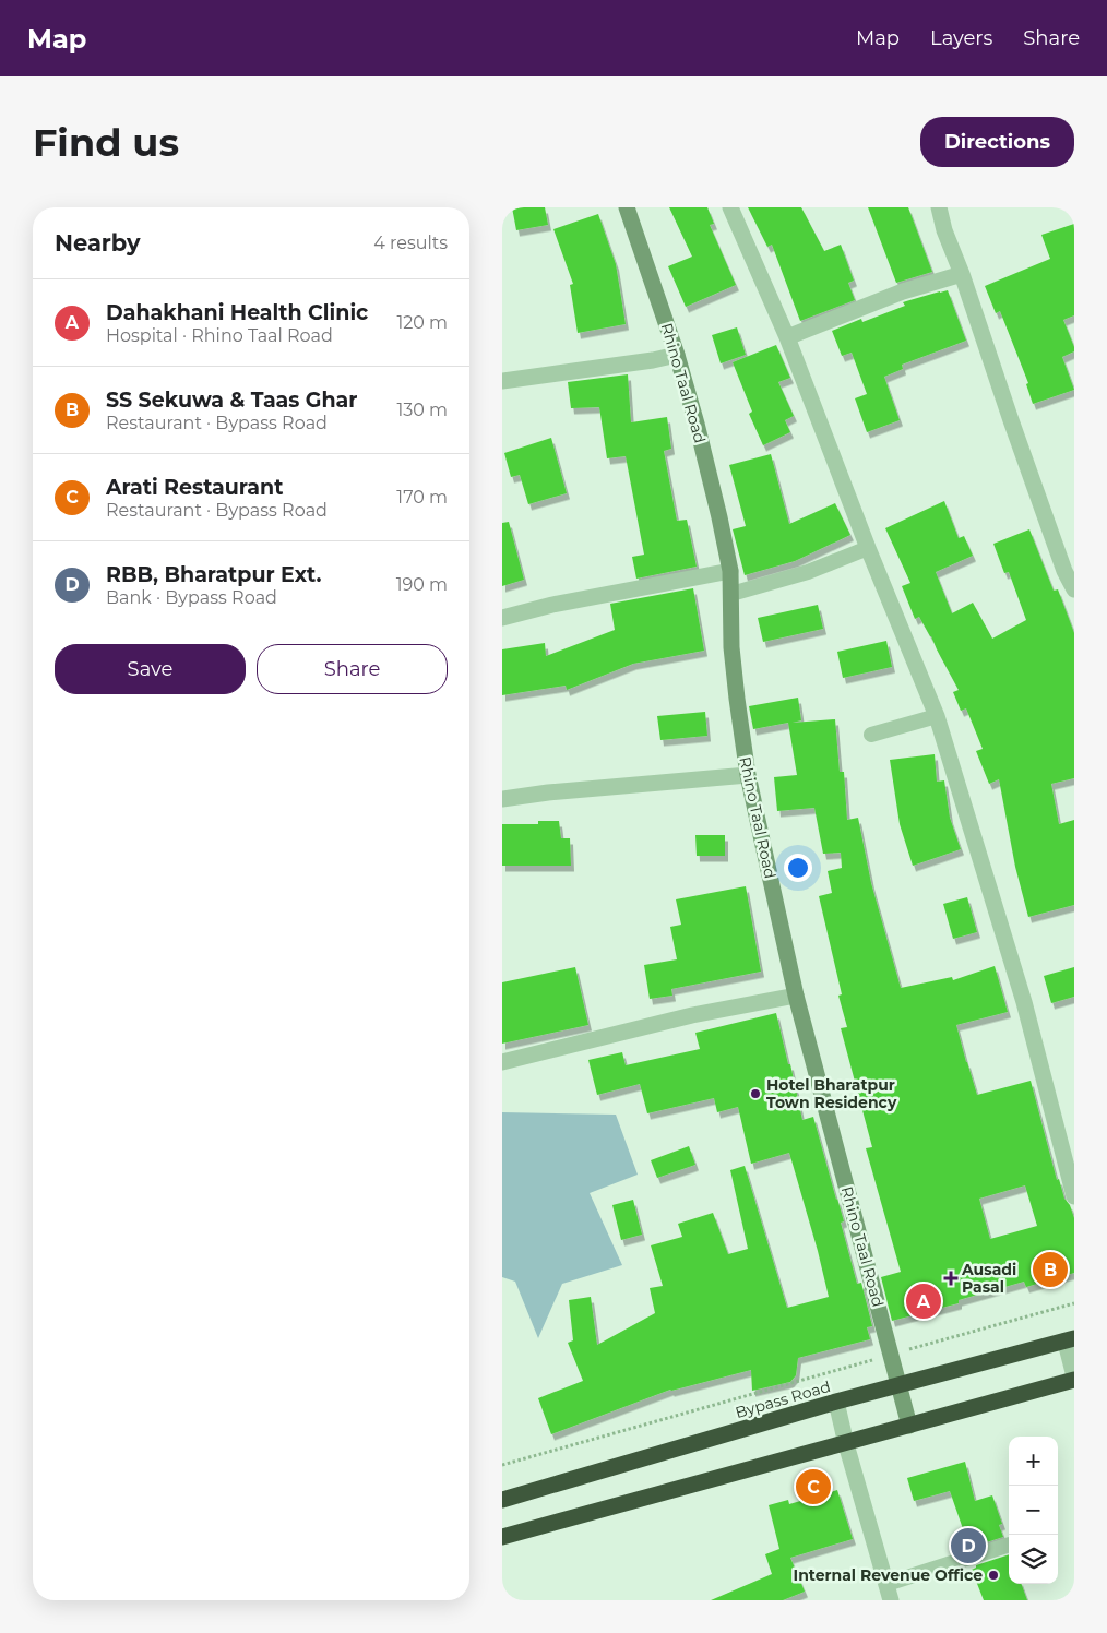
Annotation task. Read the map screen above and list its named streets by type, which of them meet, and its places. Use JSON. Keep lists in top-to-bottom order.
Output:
{
  "streets": {
    "highway": ["Bypass Road"],
    "street": ["Rhino Taal Road"]
  },
  "crossings": [
    ["Rhino Taal Road", "Bypass Road"]
  ],
  "places": {
    "other": ["Hotel Bharatpur Town Residency", "Internal Revenue Office"],
    "health": ["Ausadi Pasal"]
  },
  "page": {
    "header": "Map",
    "nav": ["Map", "Layers", "Share"],
    "buttons": [
      "Directions",
      ["Save", "Share"]
    ],
    "title": "Find us",
    "heading": ["Nearby", "4 results"],
    "list": [
      {
        "mark": "A",
        "name": "Dahakhani Health Clinic",
        "note": "Hospital · Rhino Taal Road",
        "value": "120 m"
      },
      {
        "mark": "B",
        "name": "SS Sekuwa & Taas Ghar",
        "note": "Restaurant · Bypass Road",
        "value": "130 m"
      },
      {
        "mark": "C",
        "name": "Arati Restaurant",
        "note": "Restaurant · Bypass Road",
        "value": "170 m"
      },
      {
        "mark": "D",
        "name": "RBB, Bharatpur Ext.",
        "note": "Bank · Bypass Road",
        "value": "190 m"
      }
    ],
    "pins": [
      "B",
      "A",
      "C",
      "D"
    ],
    "map_buttons": ["+", "−"]
  }
}
